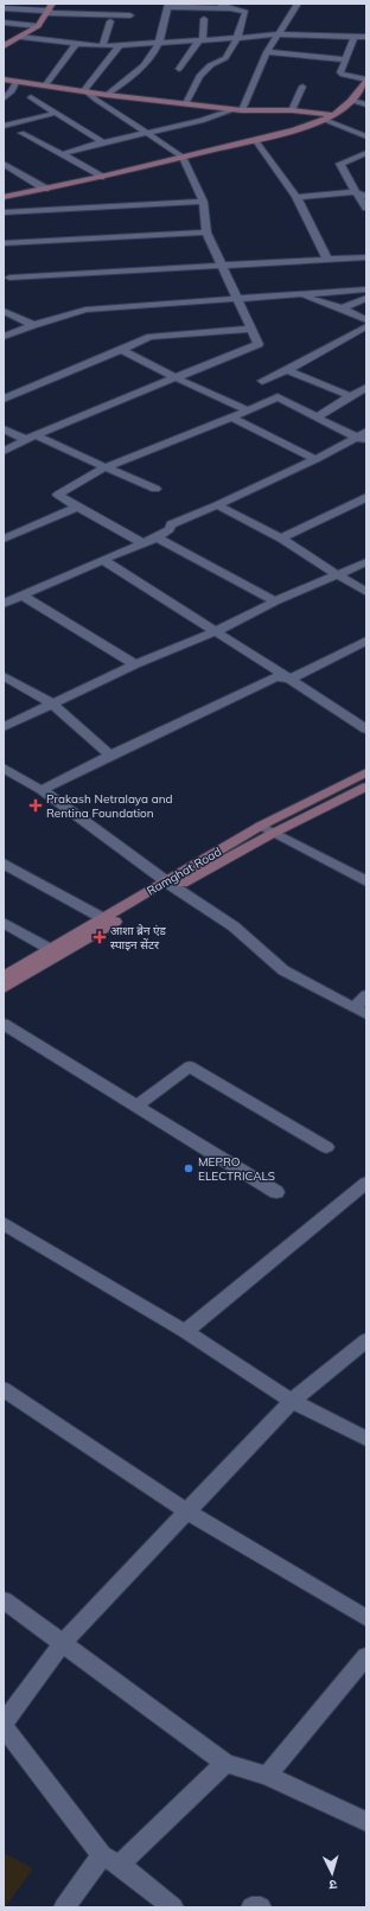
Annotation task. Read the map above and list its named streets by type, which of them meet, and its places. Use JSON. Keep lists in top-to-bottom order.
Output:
{
  "streets": {
    "street": ["Ramghat Road"]
  },
  "places": {
    "health": ["Prakash Netralaya and Rentina Foundation", "आशा ब्रेन एंड स्पाइन सेंटर"],
    "other": ["MEPRO ELECTRICALS"]
  },
  "north": "bottom"
}
